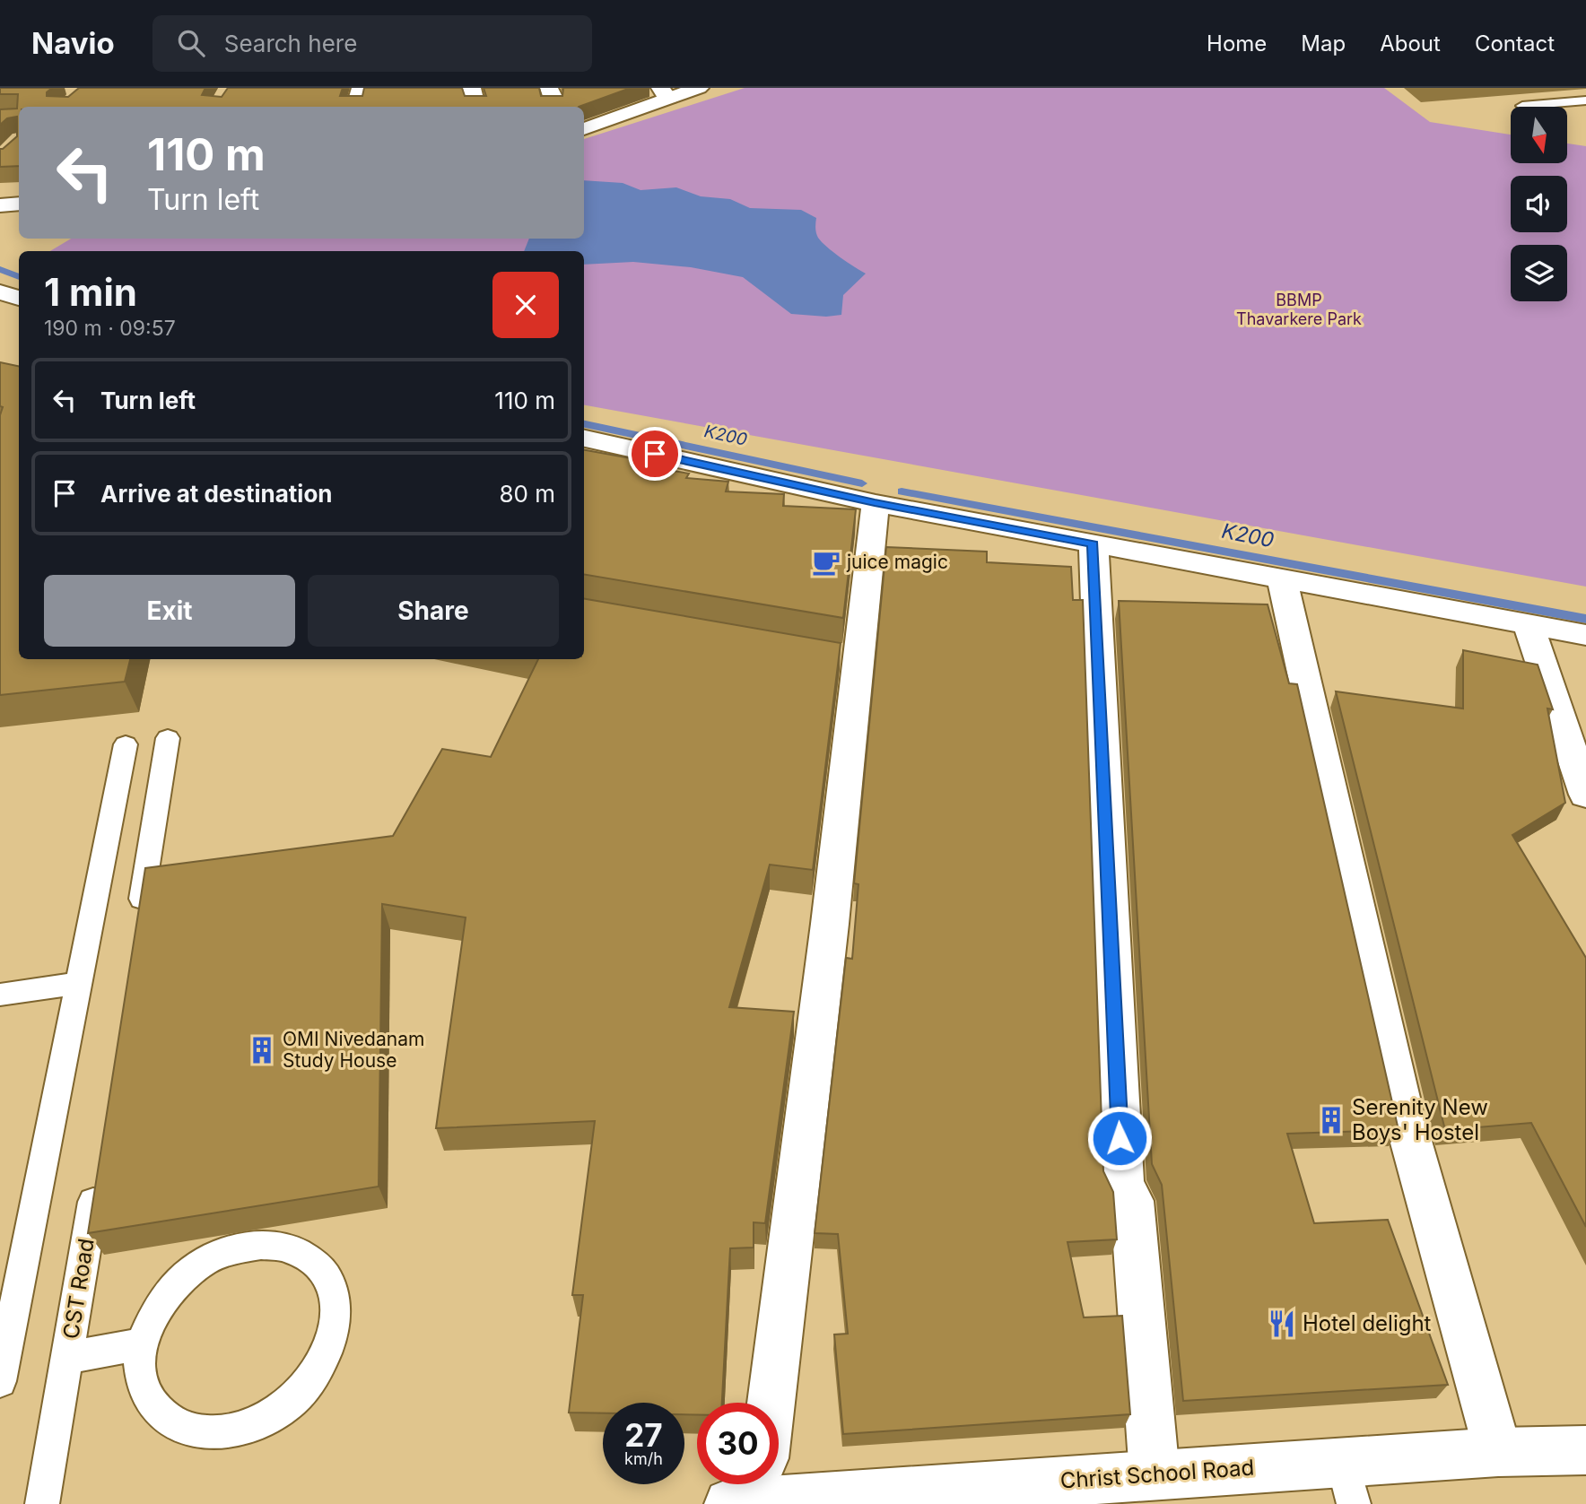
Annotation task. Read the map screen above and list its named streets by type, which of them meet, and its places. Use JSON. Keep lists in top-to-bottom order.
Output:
{
  "streets": {
    "street": ["Christ School Road"],
    "lane": ["CST Road"]
  },
  "water": ["K200"],
  "parks": ["BBMP Thavarkere Park"],
  "places": {
    "cafe": ["juice magic"],
    "building": ["OMI Nivedanam Study House", "Serenity New Boys' Hostel"],
    "restaurant": ["Hotel delight"]
  },
  "north": "bottom",
  "page": {
    "header": "Navio",
    "search": "Search here",
    "nav": [
      "Home",
      "Map",
      "About",
      "Contact"
    ],
    "turn": ["110 m", "Turn left"],
    "heading": ["1 min", "190 m · 09:57"],
    "list": [
      {
        "name": "Turn left",
        "value": "110 m"
      },
      {
        "name": "Arrive at destination",
        "value": "80 m"
      }
    ],
    "buttons": ["Exit", "Share"],
    "speed": "27 km/h",
    "limit": "30"
  }
}
